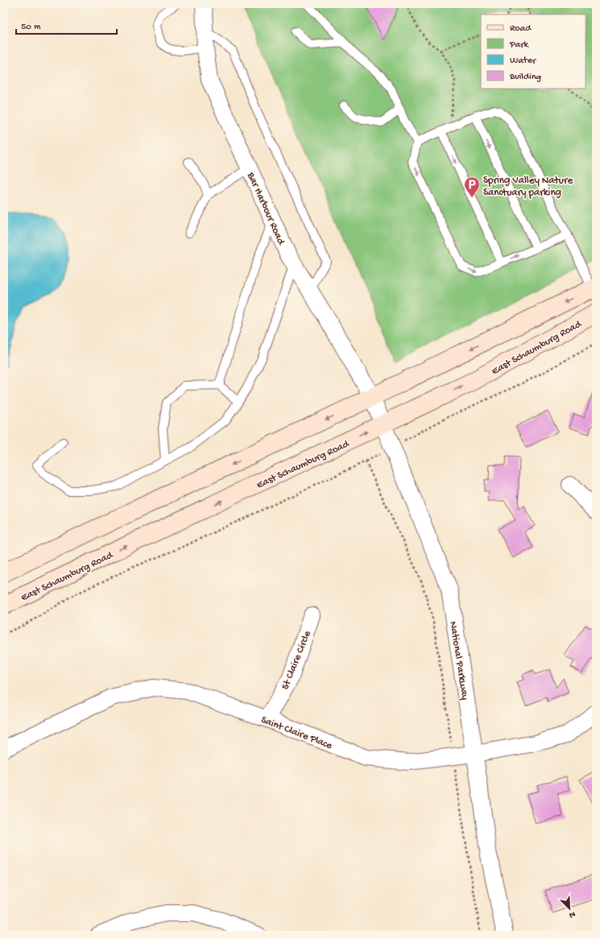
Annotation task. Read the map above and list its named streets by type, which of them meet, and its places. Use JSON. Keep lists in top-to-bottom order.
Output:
{
  "streets": {
    "main road": ["East Schaumburg Road"],
    "street": [
      "Bar Harbour Road",
      "St Claire Circle",
      "National Parkway",
      "Saint Claire Place"
    ]
  },
  "crossings": [
    ["Bar Harbour Road", "National Parkway"],
    ["East Schaumburg Road", "National Parkway"],
    ["St Claire Circle", "Saint Claire Place"],
    ["National Parkway", "Saint Claire Place"]
  ],
  "places": {
    "parking": ["Spring Valley Nature Sanctuary parking"]
  },
  "legend": [
    "Road",
    "Park",
    "Water",
    "Building"
  ],
  "scale_bar": "50 m",
  "north": "bottom right"
}
